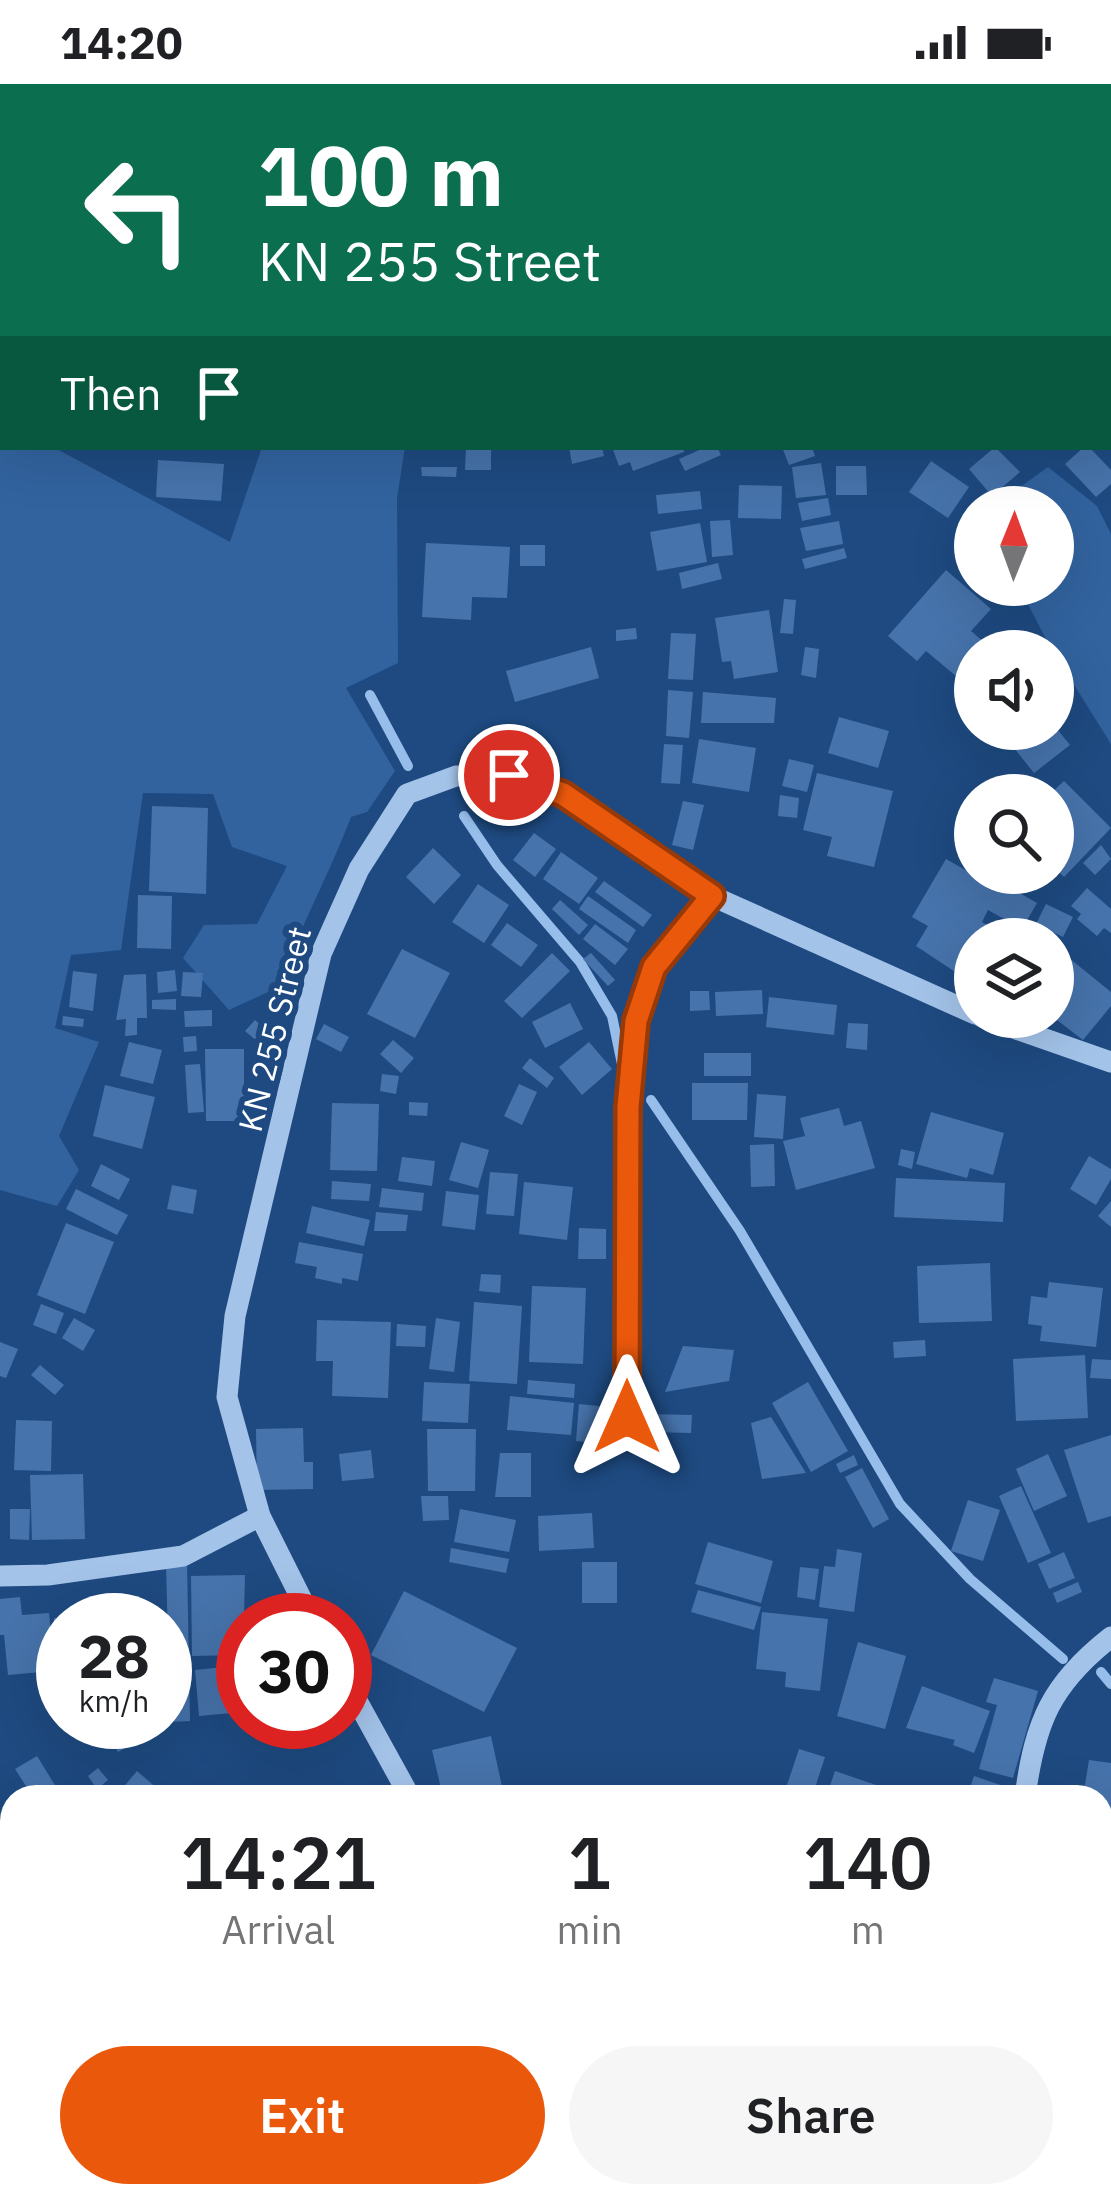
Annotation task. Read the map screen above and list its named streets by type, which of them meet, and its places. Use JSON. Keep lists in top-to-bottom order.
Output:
{
  "streets": {
    "street": ["KN 255 Street"]
  },
  "north": "top",
  "page": {
    "status": "14:20",
    "turn": ["100 m", "KN 255 Street"],
    "then": "Then",
    "speed": "28 km/h",
    "limit": "30",
    "eta": [
      "14:21",
      "Arrival",
      "1",
      "min",
      "140",
      "m"
    ],
    "buttons": ["Exit", "Share"]
  }
}
